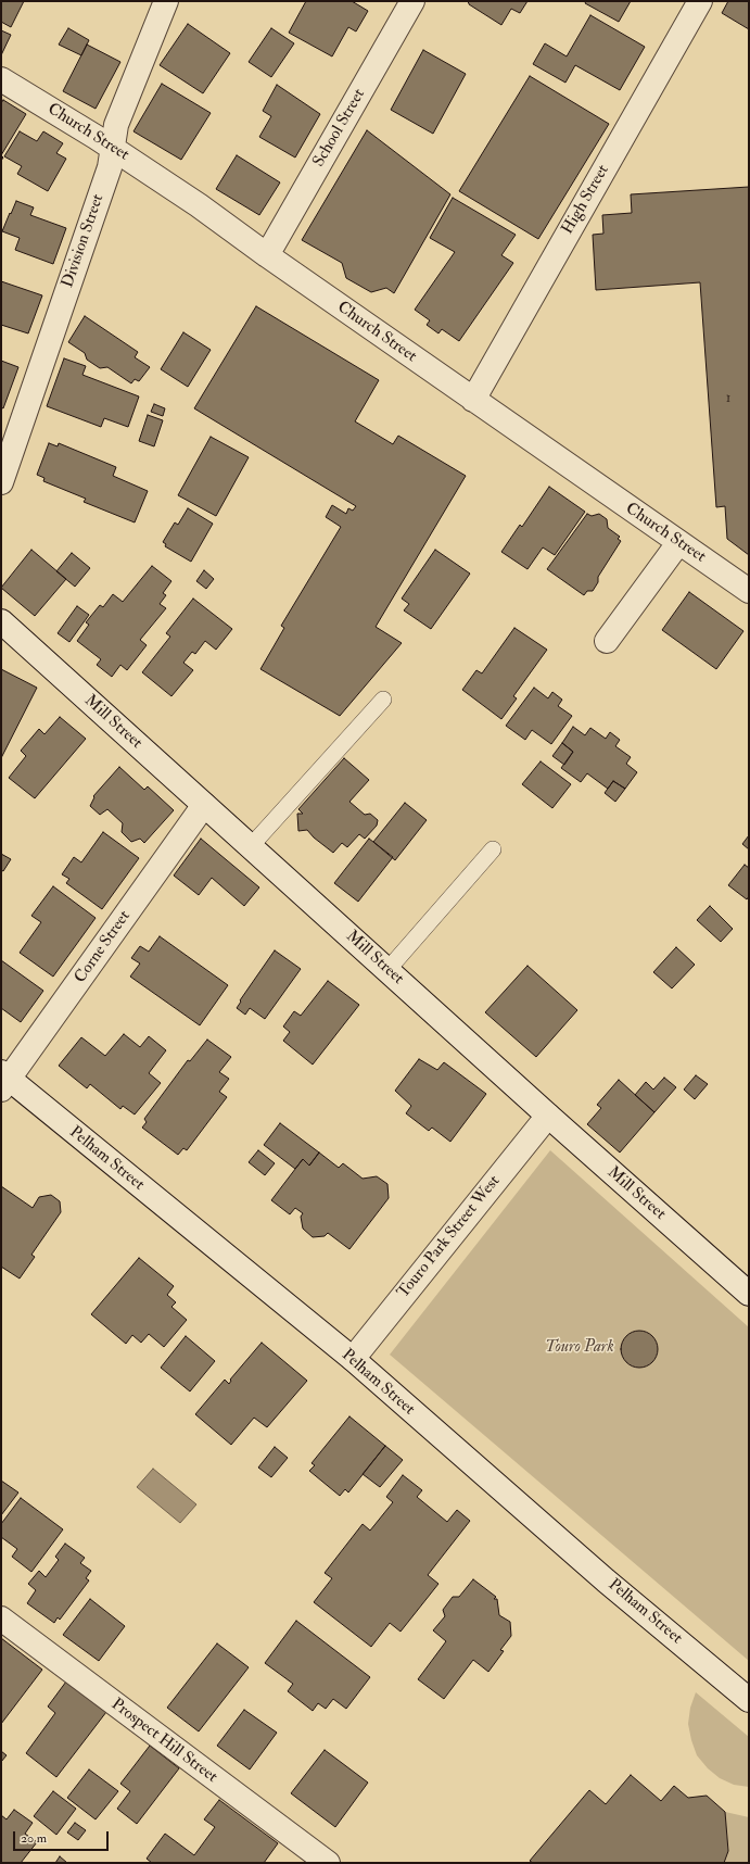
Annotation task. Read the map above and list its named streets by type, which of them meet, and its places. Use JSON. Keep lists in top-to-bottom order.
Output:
{
  "streets": {
    "street": [
      "School Street",
      "Church Street",
      "High Street",
      "Division Street",
      "Mill Street",
      "Corne Street",
      "Pelham Street",
      "Touro Park Street West",
      "Prospect Hill Street"
    ]
  },
  "crossings": [
    ["School Street", "Church Street"],
    ["Church Street", "High Street"],
    ["Church Street", "Division Street"],
    ["Mill Street", "Corne Street"],
    ["Mill Street", "Touro Park Street West"],
    ["Corne Street", "Pelham Street"],
    ["Pelham Street", "Touro Park Street West"]
  ],
  "parks": ["Touro Park"],
  "house_numbers": ["1"],
  "scale_bar": "20 m"
}
